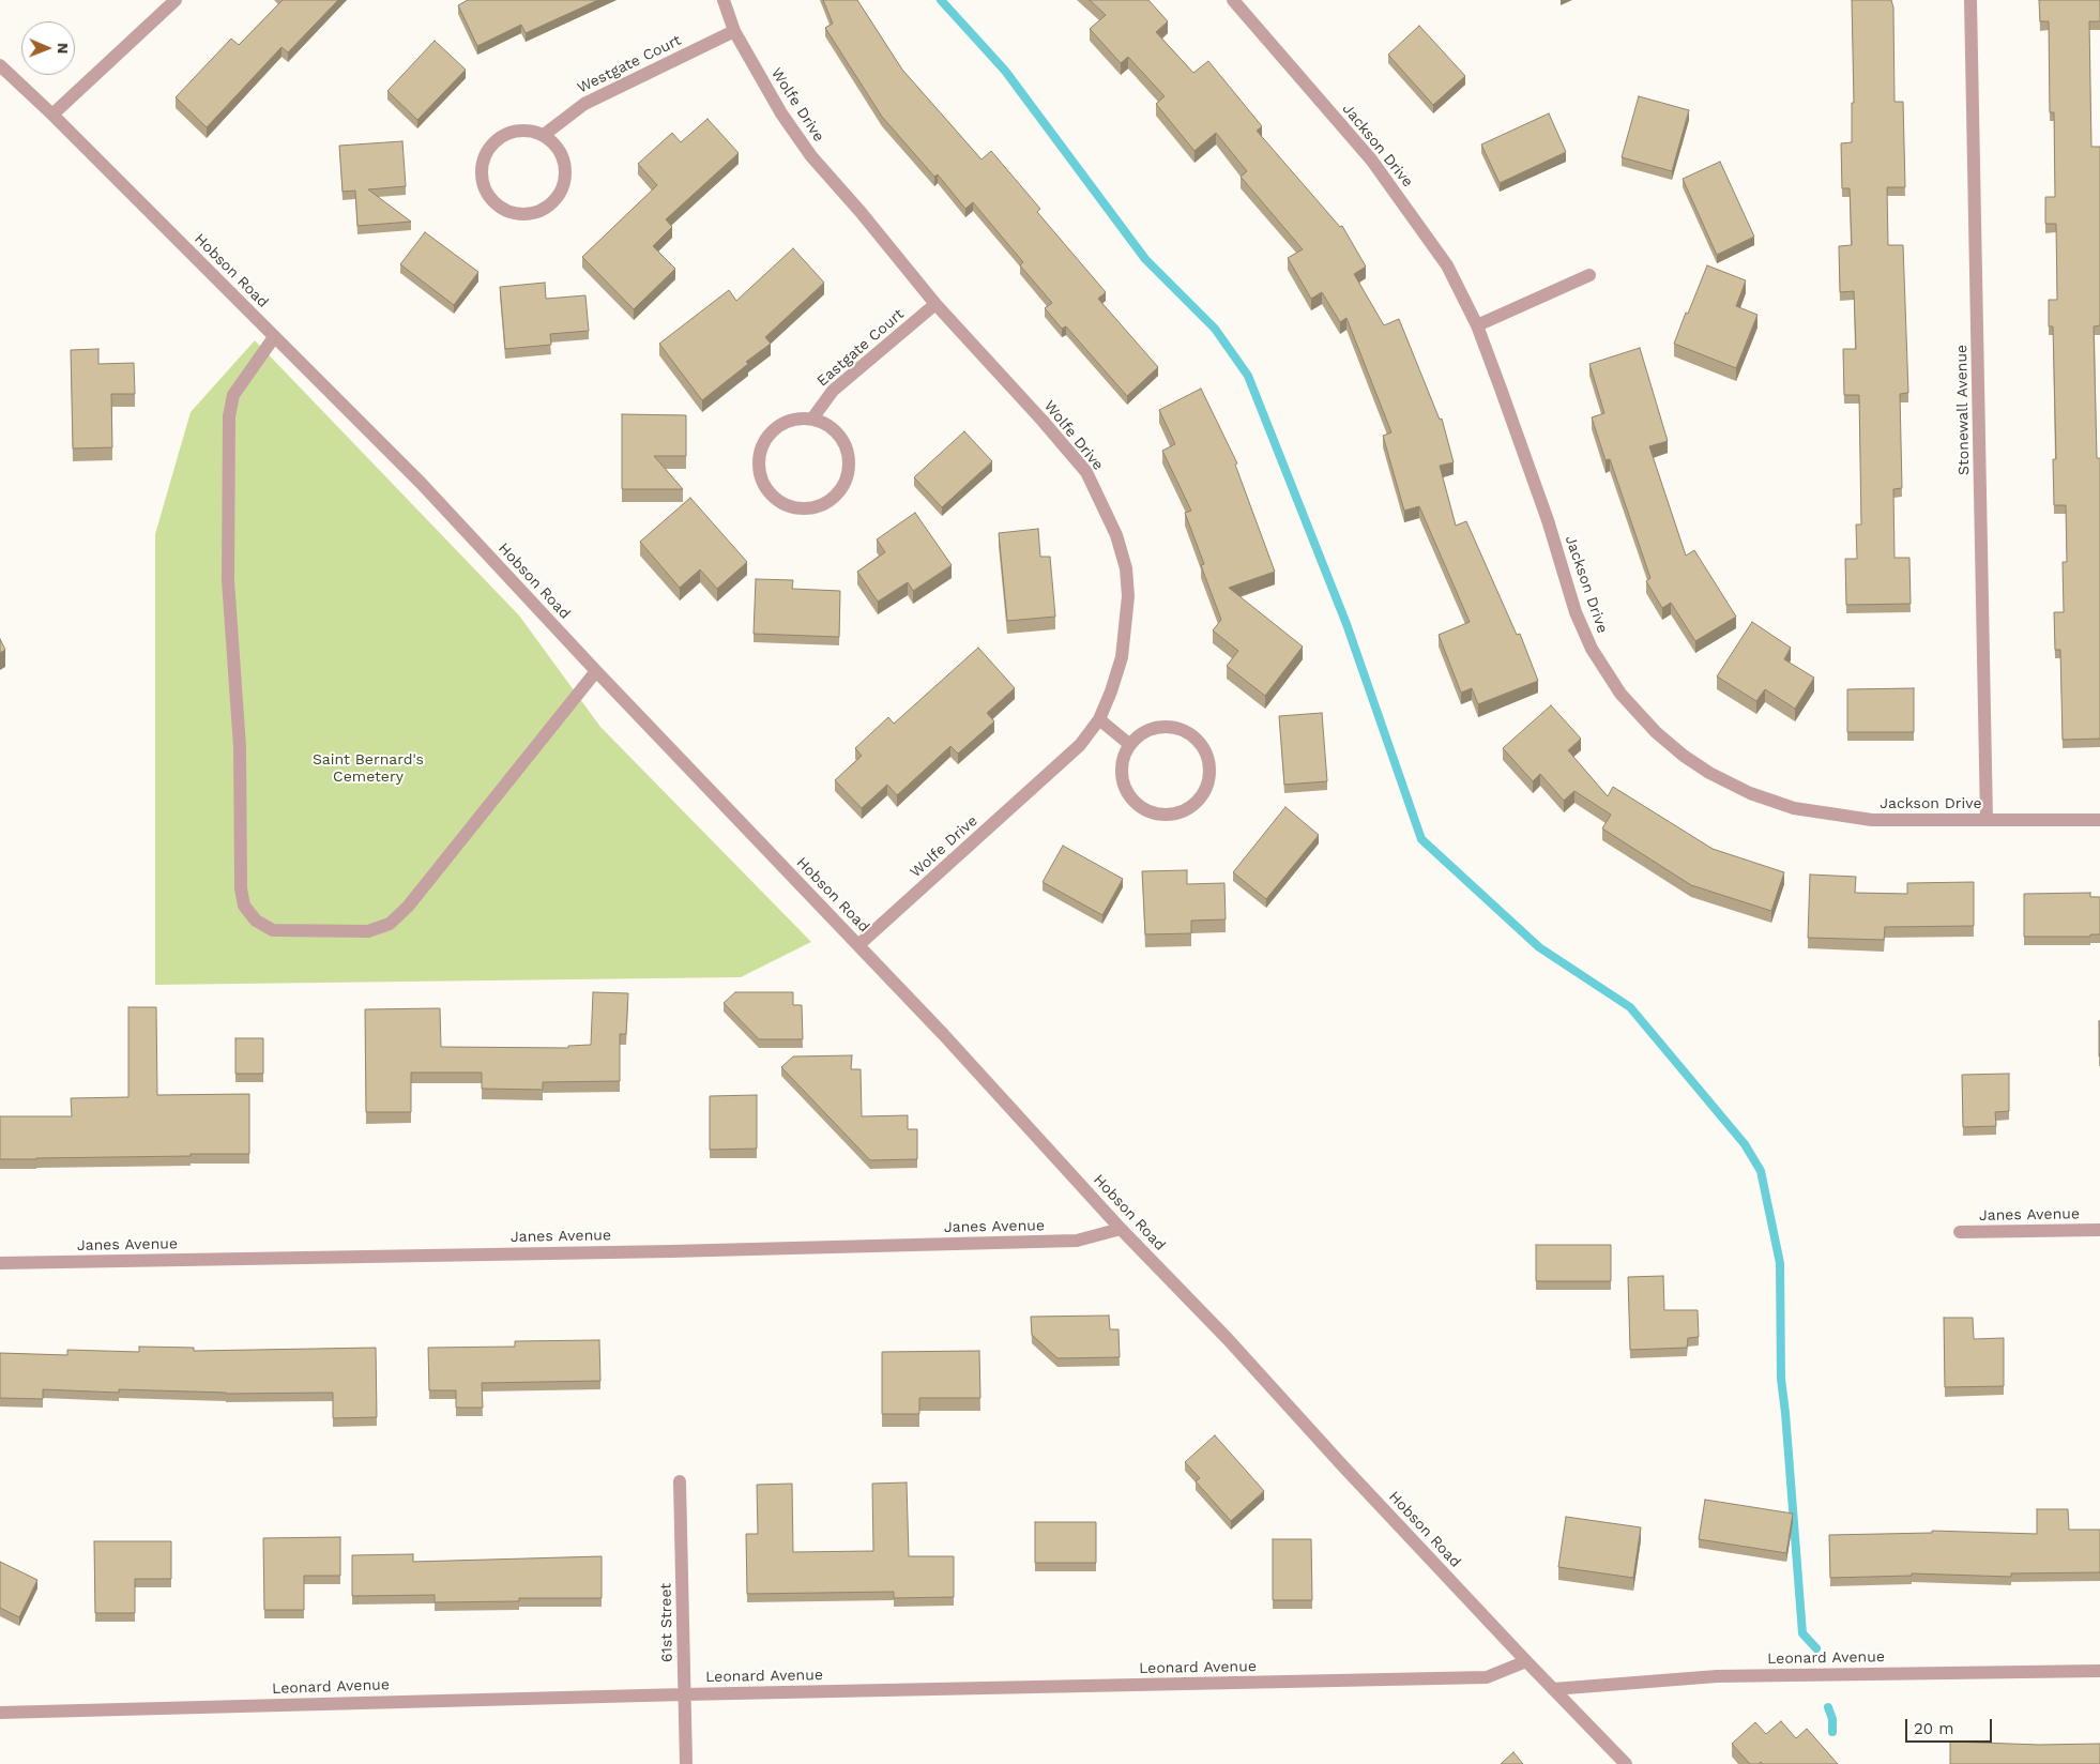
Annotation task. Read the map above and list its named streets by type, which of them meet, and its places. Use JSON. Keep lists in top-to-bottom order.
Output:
{
  "streets": {
    "street": [
      "Westgate Court",
      "Wolfe Drive",
      "Jackson Drive",
      "Hobson Road",
      "Eastgate Court",
      "Stonewall Avenue",
      "Janes Avenue",
      "61st Street",
      "Leonard Avenue"
    ]
  },
  "crossings": [
    ["Westgate Court", "Wolfe Drive"],
    ["Wolfe Drive", "Hobson Road"],
    ["Wolfe Drive", "Eastgate Court"],
    ["Jackson Drive", "Stonewall Avenue"],
    ["Hobson Road", "Janes Avenue"],
    ["Hobson Road", "Leonard Avenue"],
    ["61st Street", "Leonard Avenue"]
  ],
  "parks": ["Saint Bernard's Cemetery"],
  "scale_bar": "20 m",
  "north": "right"
}
